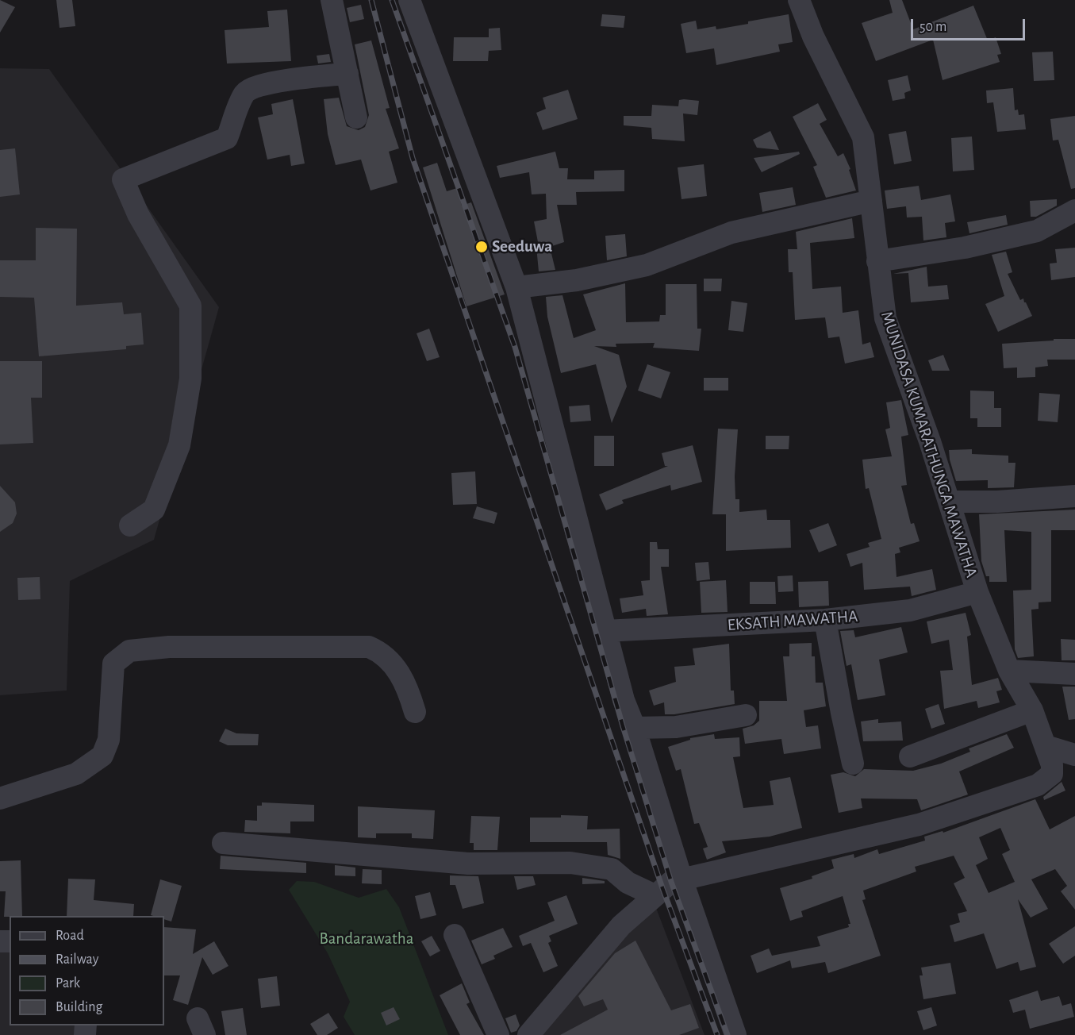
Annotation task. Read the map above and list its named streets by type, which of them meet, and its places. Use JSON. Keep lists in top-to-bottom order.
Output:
{
  "streets": {
    "street": ["MUNIDASA KUMARATHUNGA MAWATHA", "EKSATH MAWATHA"]
  },
  "crossings": [
    ["MUNIDASA KUMARATHUNGA MAWATHA", "EKSATH MAWATHA"]
  ],
  "parks": ["Bandarawatha"],
  "places": ["Seeduwa"],
  "legend": [
    "Road",
    "Railway",
    "Park",
    "Building"
  ],
  "scale_bar": "50 m"
}
